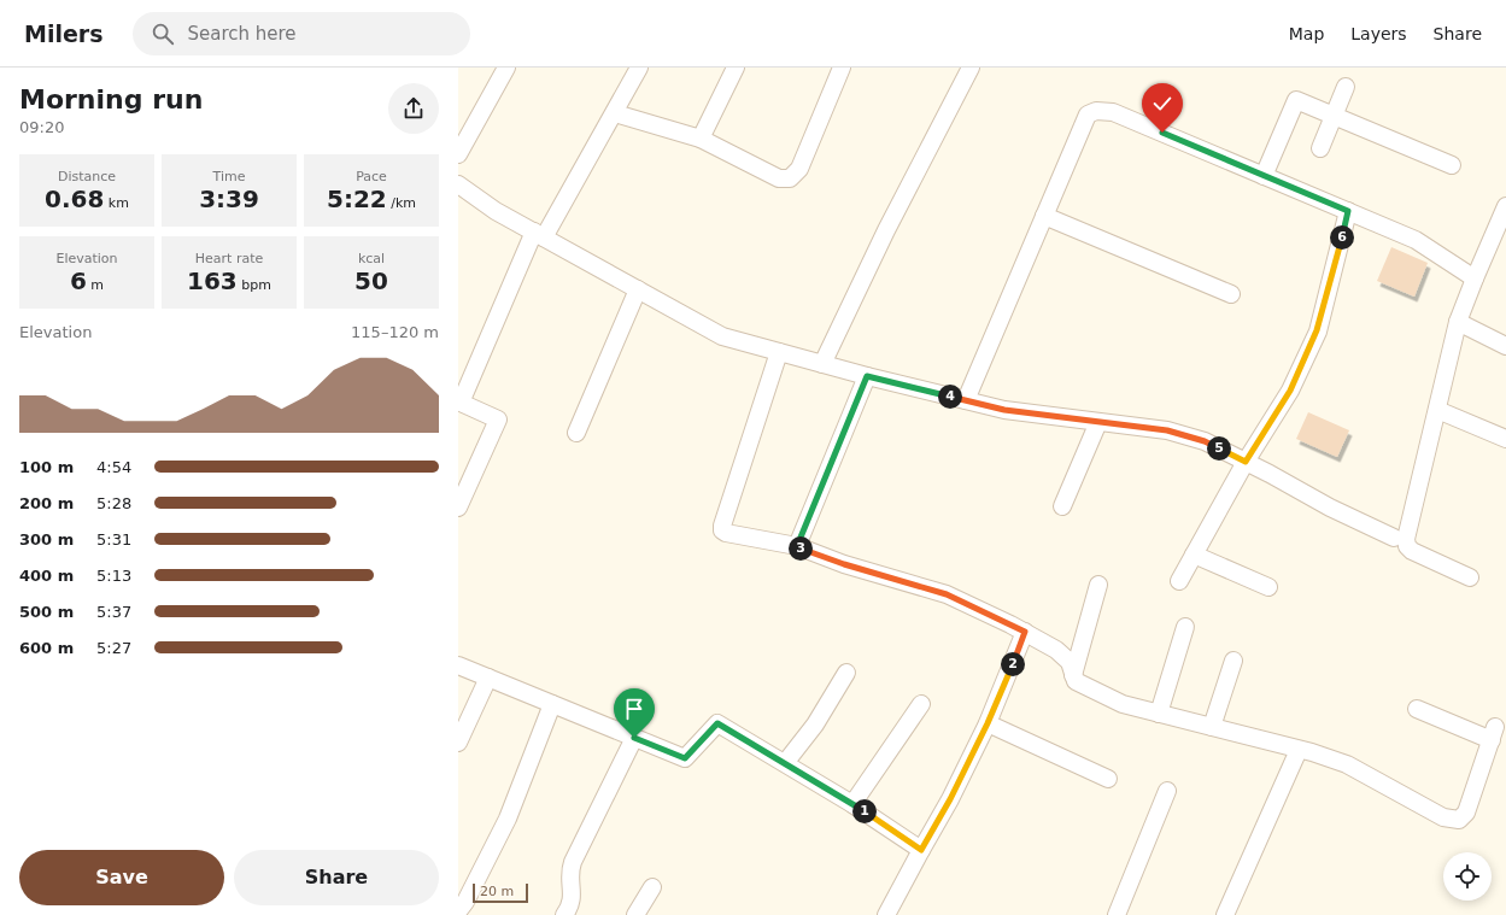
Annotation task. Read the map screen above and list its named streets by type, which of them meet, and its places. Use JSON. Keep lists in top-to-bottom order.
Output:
{
  "scale_bar": "20 m",
  "page": {
    "header": "Milers",
    "search": "Search here",
    "nav": ["Map", "Layers", "Share"],
    "heading": ["Morning run", "09:20"],
    "stats": [
      ["Distance", "0.68 km"],
      ["Time", "3:39"],
      ["Pace", "5:22 /km"],
      ["Elevation", "6 m"],
      ["Heart rate", "163 bpm"],
      ["kcal", "50"]
    ],
    "pins": [
      "6",
      "4",
      "5",
      "3",
      "2",
      "1"
    ],
    "chart": ["Elevation", "115–120 m"],
    "list": [
      {
        "name": "100 m",
        "note": "4:54"
      },
      {
        "name": "200 m",
        "note": "5:28"
      },
      {
        "name": "300 m",
        "note": "5:31"
      },
      {
        "name": "400 m",
        "note": "5:13"
      },
      {
        "name": "500 m",
        "note": "5:37"
      },
      {
        "name": "600 m",
        "note": "5:27"
      }
    ],
    "buttons": ["Save", "Share"],
    "scale": "20 m"
  }
}
